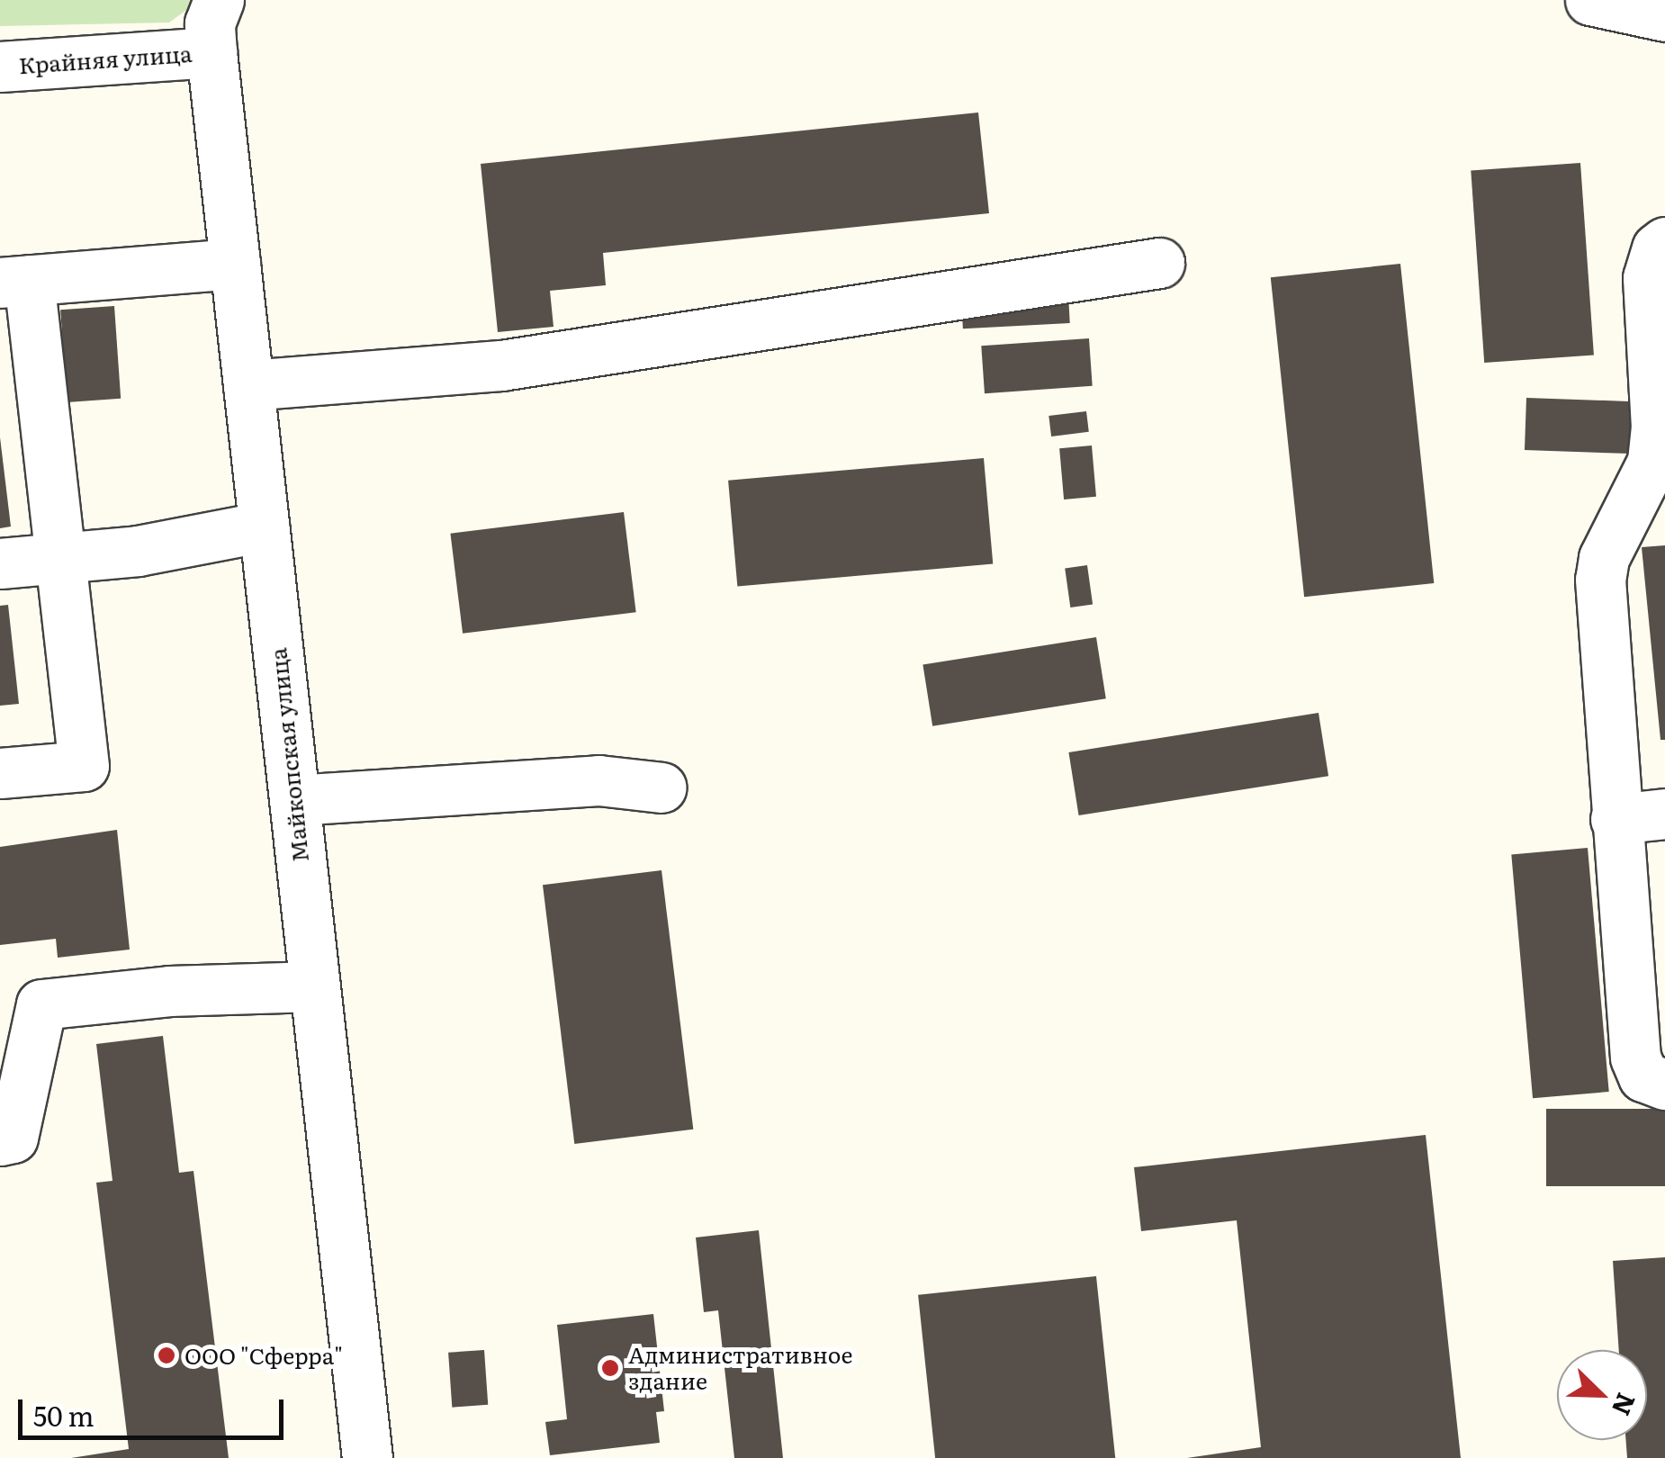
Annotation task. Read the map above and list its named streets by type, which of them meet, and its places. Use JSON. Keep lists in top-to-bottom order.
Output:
{
  "streets": {
    "street": ["Крайняя улица", "Майкопская улица"]
  },
  "crossings": [
    ["Крайняя улица", "Майкопская улица"]
  ],
  "places": ["ООО \"Сферра\"", "Административное здание"],
  "scale_bar": "50 m",
  "north": "bottom right"
}
